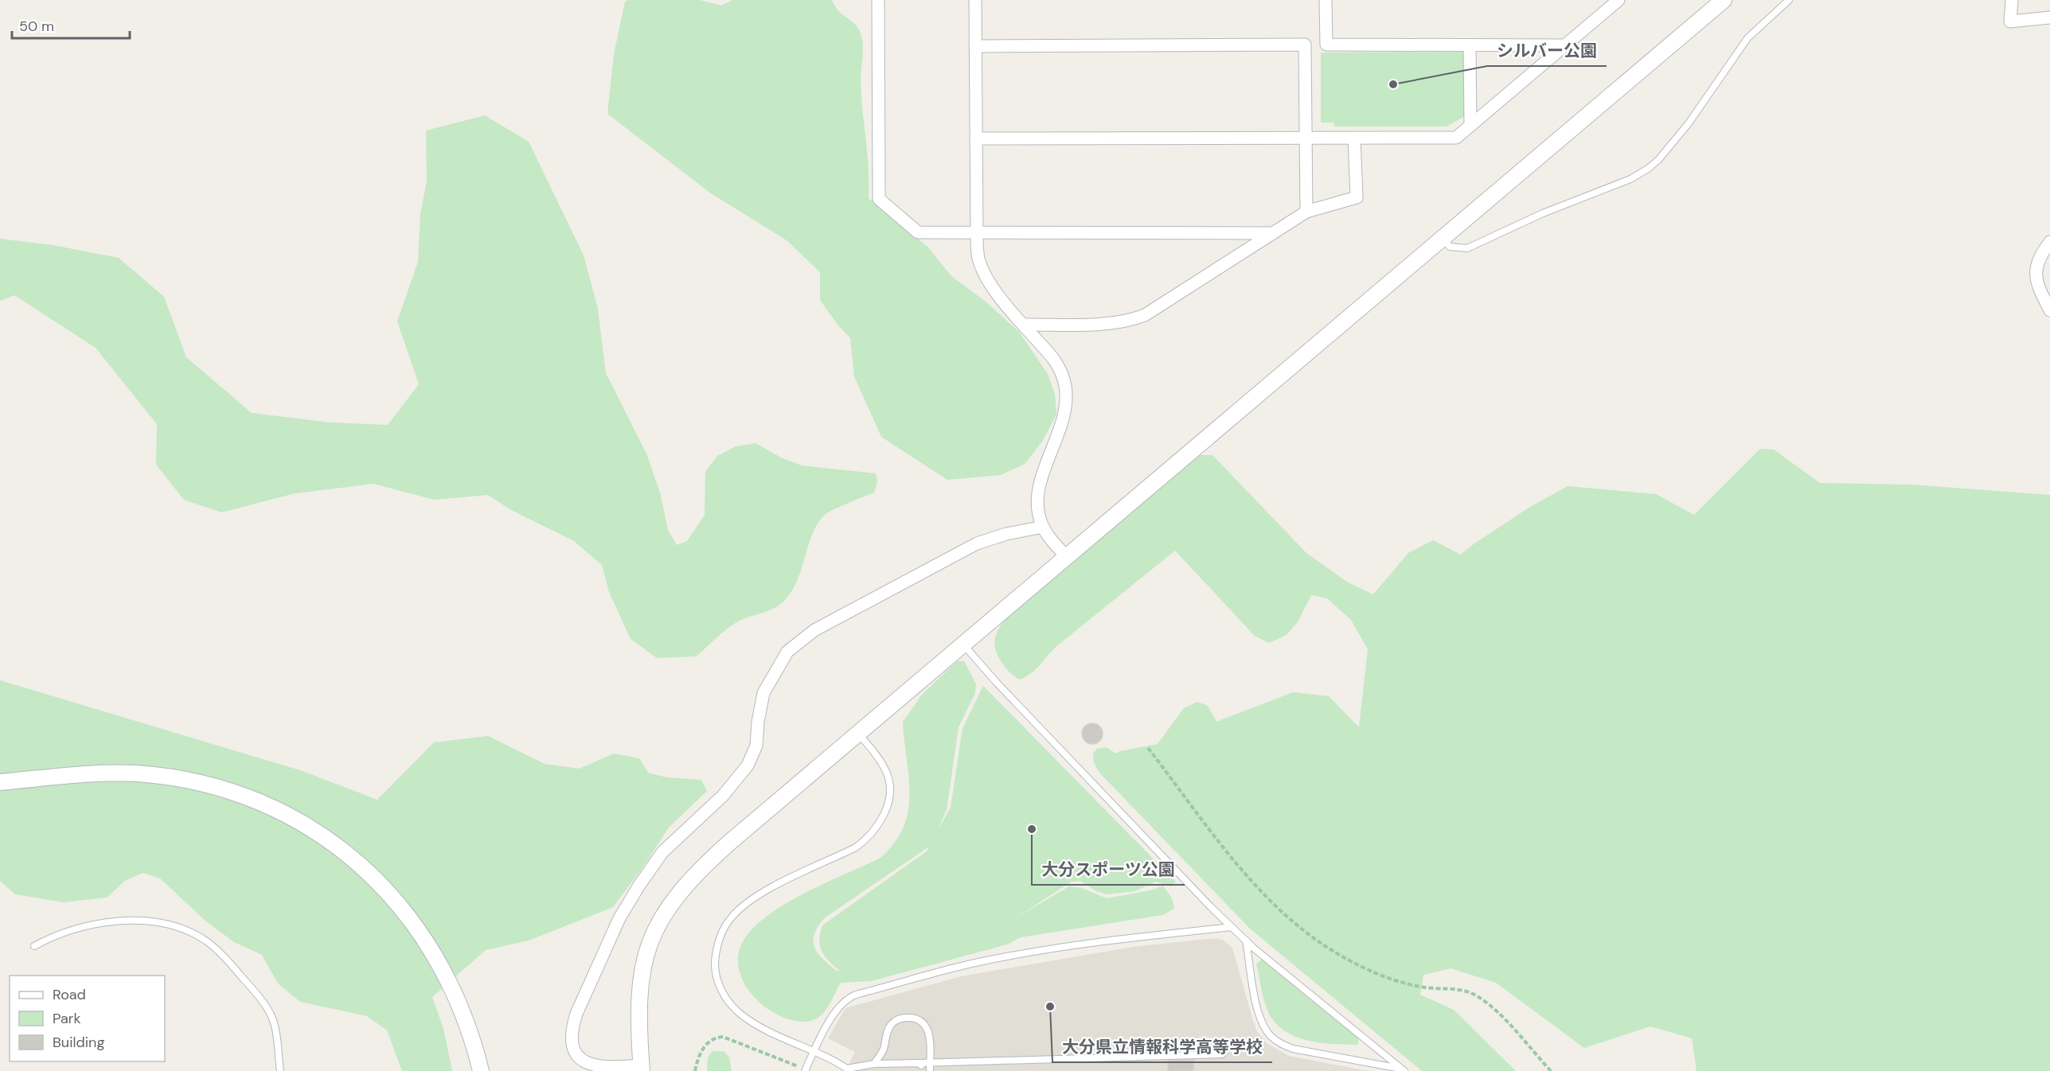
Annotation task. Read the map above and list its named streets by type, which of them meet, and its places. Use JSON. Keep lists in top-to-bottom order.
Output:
{
  "places": ["シルバー公園", "大分スポーツ公園", "大分県立情報科学高等学校"],
  "legend": ["Road", "Park", "Building"],
  "scale_bar": "50 m"
}
